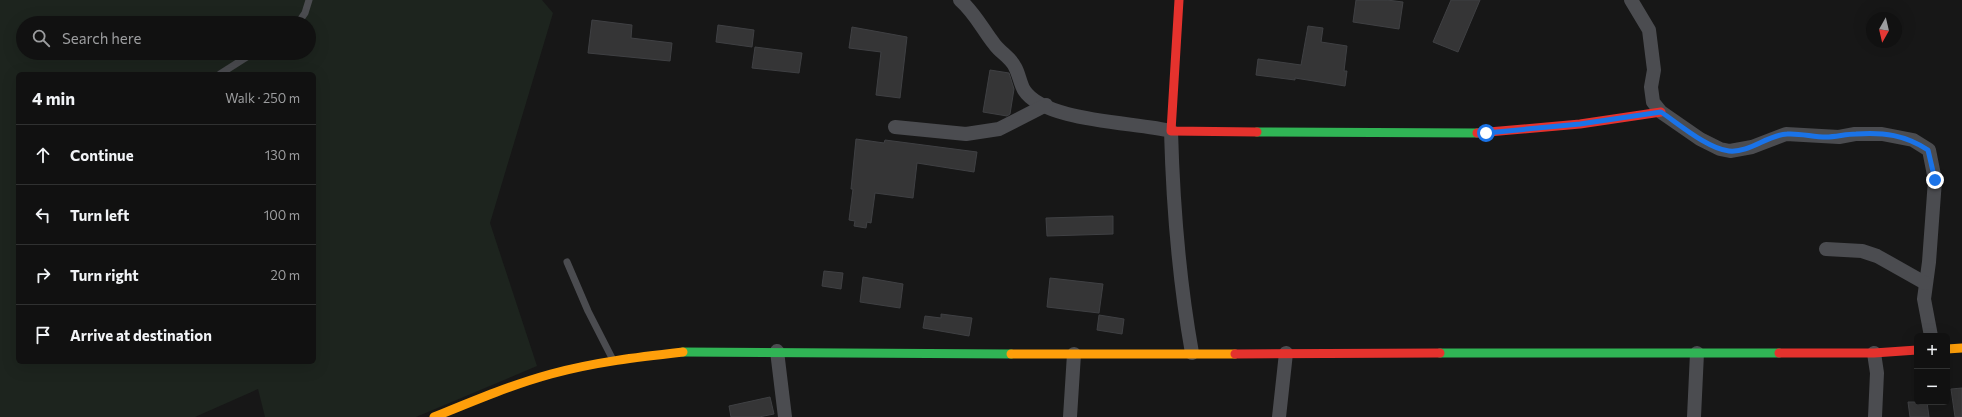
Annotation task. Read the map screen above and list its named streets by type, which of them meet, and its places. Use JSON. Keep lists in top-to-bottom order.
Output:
{
  "north": "bottom",
  "page": {
    "search": "Search here",
    "heading": ["4 min", "Walk · 250 m"],
    "list": [
      ["Continue", "130 m"],
      ["Turn left", "100 m"],
      ["Turn right", "20 m"],
      "Arrive at destination"
    ],
    "map_buttons": ["+", "−"]
  }
}
